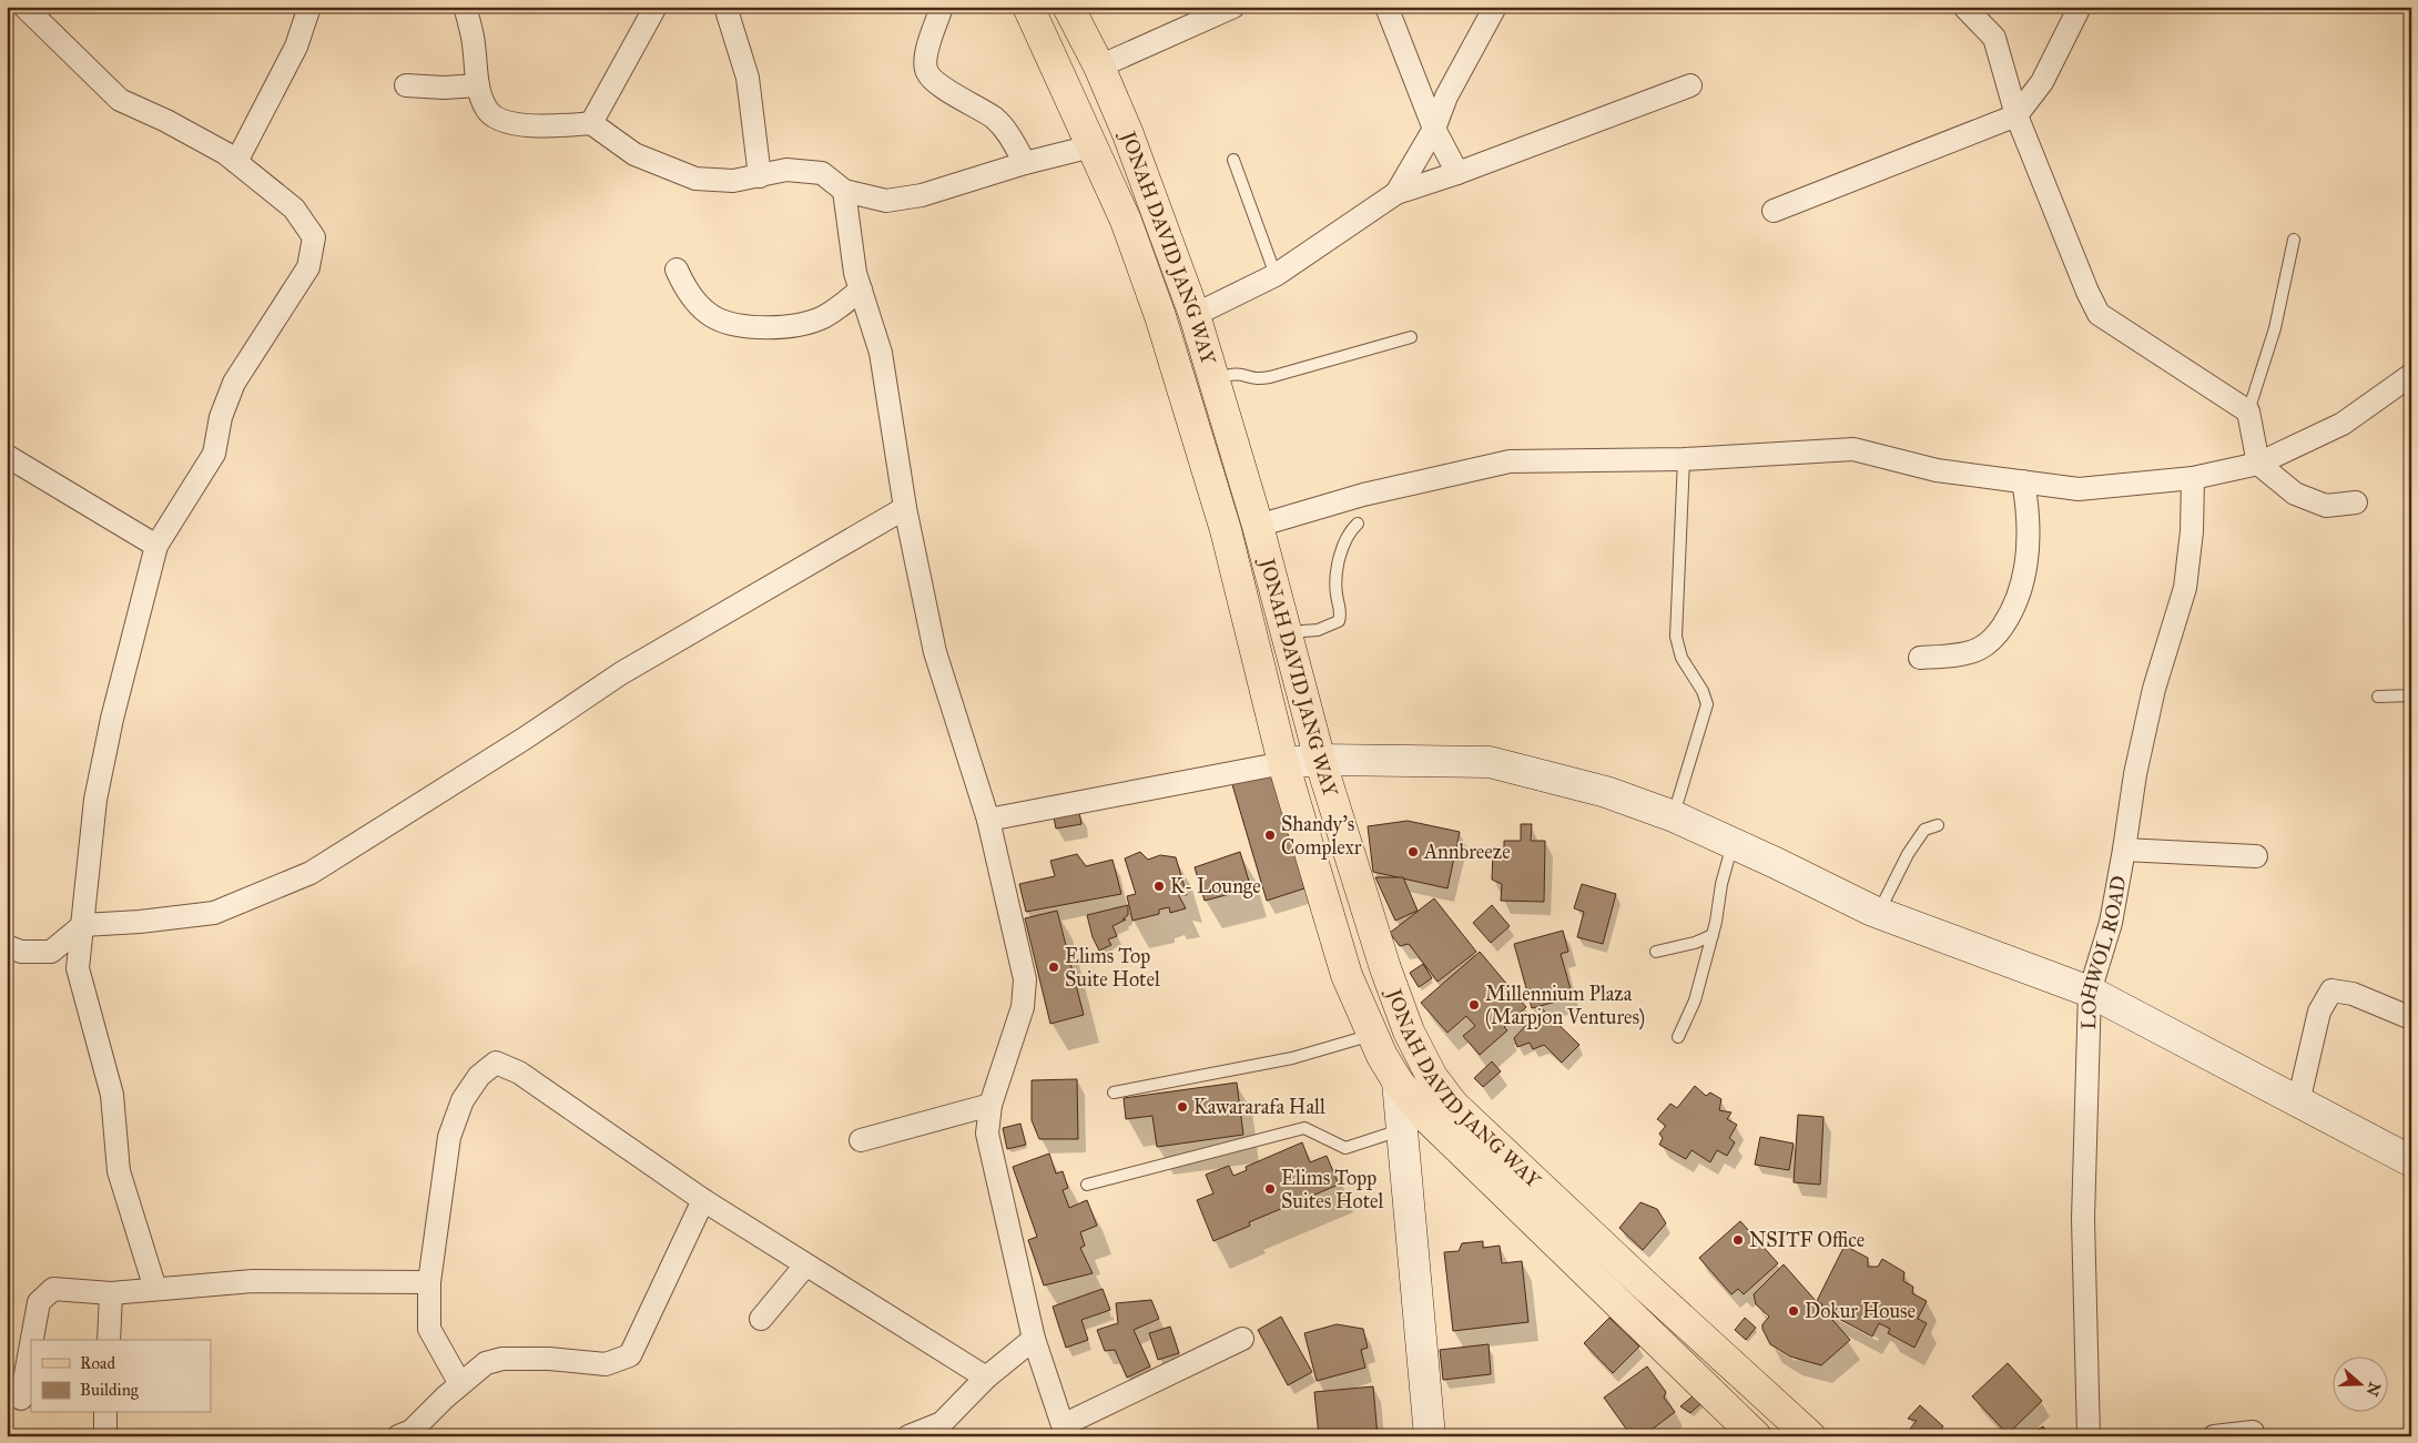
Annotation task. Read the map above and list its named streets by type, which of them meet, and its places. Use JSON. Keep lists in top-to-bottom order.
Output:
{
  "streets": {
    "main road": ["JONAH DAVID JANG WAY"],
    "street": ["LOHWOL ROAD"]
  },
  "places": [
    "Shandy's Complexr",
    "Annbreeze",
    "K- Lounge",
    "Elims Top Suite Hotel",
    "Millennium Plaza (Marpjon Ventures)",
    "Kawararafa Hall",
    "Elims Topp Suites Hotel",
    "NSITF Office",
    "Dokur House"
  ],
  "legend": ["Road", "Building"],
  "north": "right"
}
